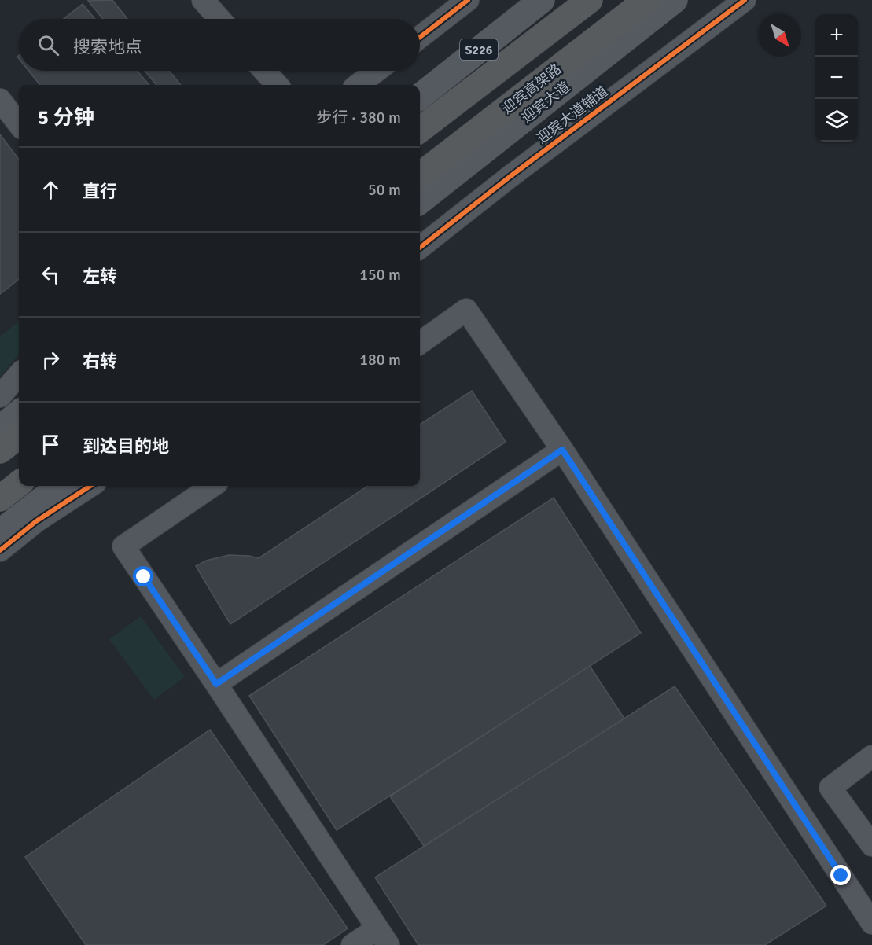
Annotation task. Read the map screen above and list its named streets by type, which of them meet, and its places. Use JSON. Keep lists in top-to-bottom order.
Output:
{
  "streets": {
    "highway": ["迎宾高架路"],
    "main road": ["S226", "迎宾大道"],
    "street": ["迎宾大道辅道"]
  },
  "north": "bottom right",
  "page": {
    "map_buttons": ["+", "−"],
    "search": "搜索地点",
    "heading": ["5 分钟", "步行 · 380 m"],
    "list": [
      ["直行", "50 m"],
      ["左转", "150 m"],
      ["右转", "180 m"],
      "到达目的地"
    ]
  }
}
